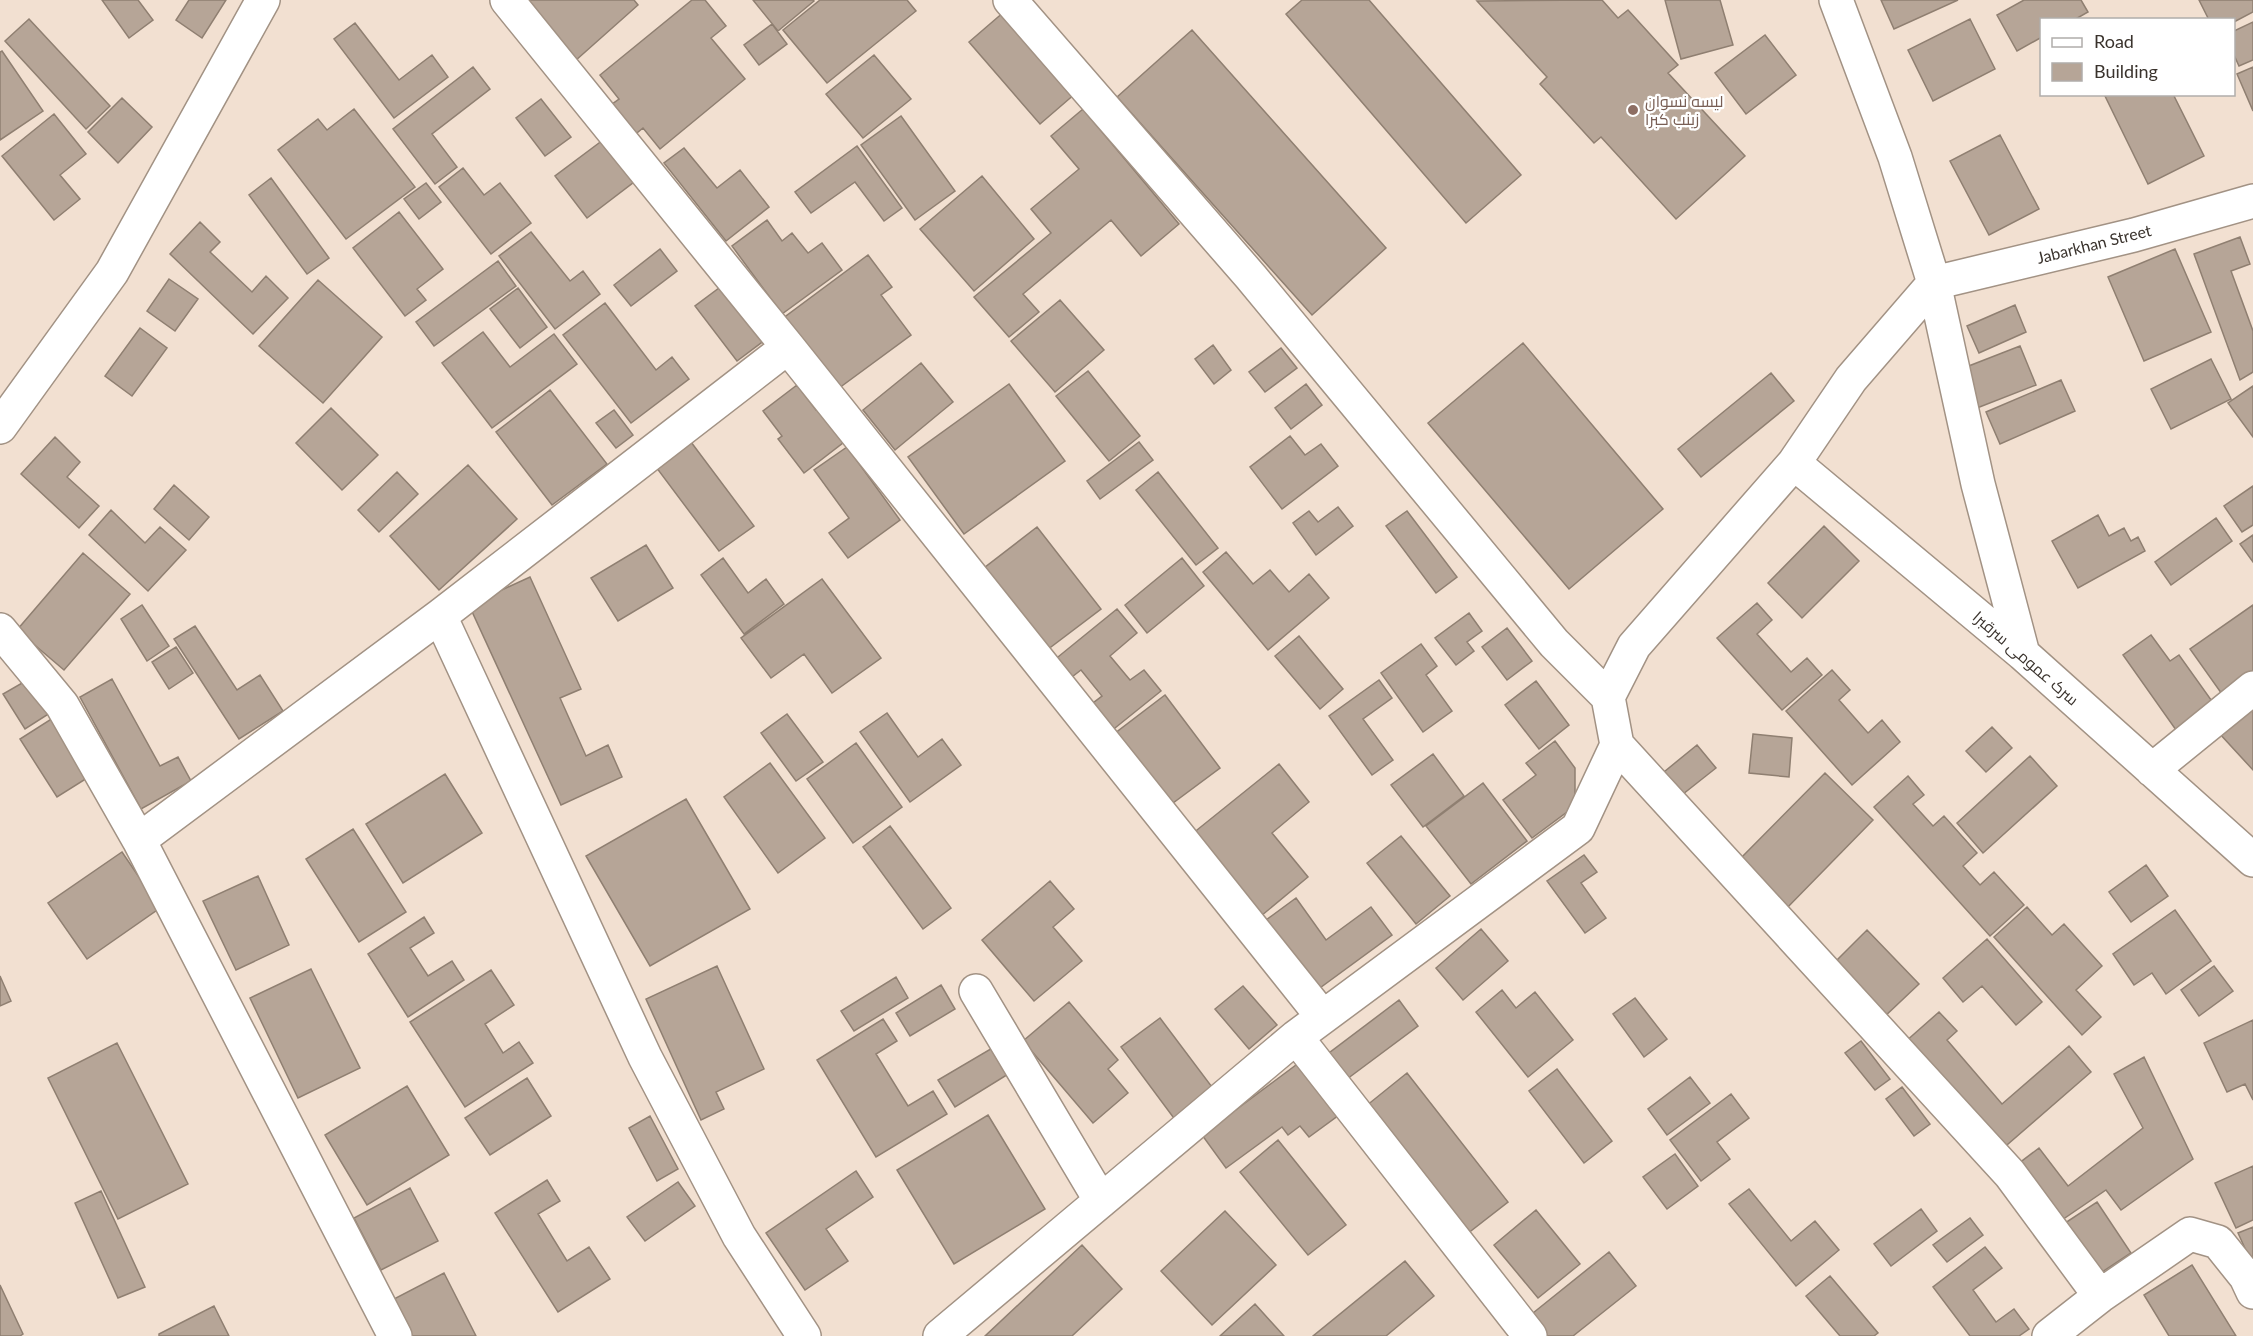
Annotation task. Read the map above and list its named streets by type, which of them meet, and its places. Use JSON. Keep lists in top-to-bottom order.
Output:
{
  "streets": {
    "street": ["Jabarkhan Street", "سرک عمومی سرقبرا"]
  },
  "places": ["لیسه نسوان زینب کبرا"],
  "legend": ["Road", "Building"]
}
